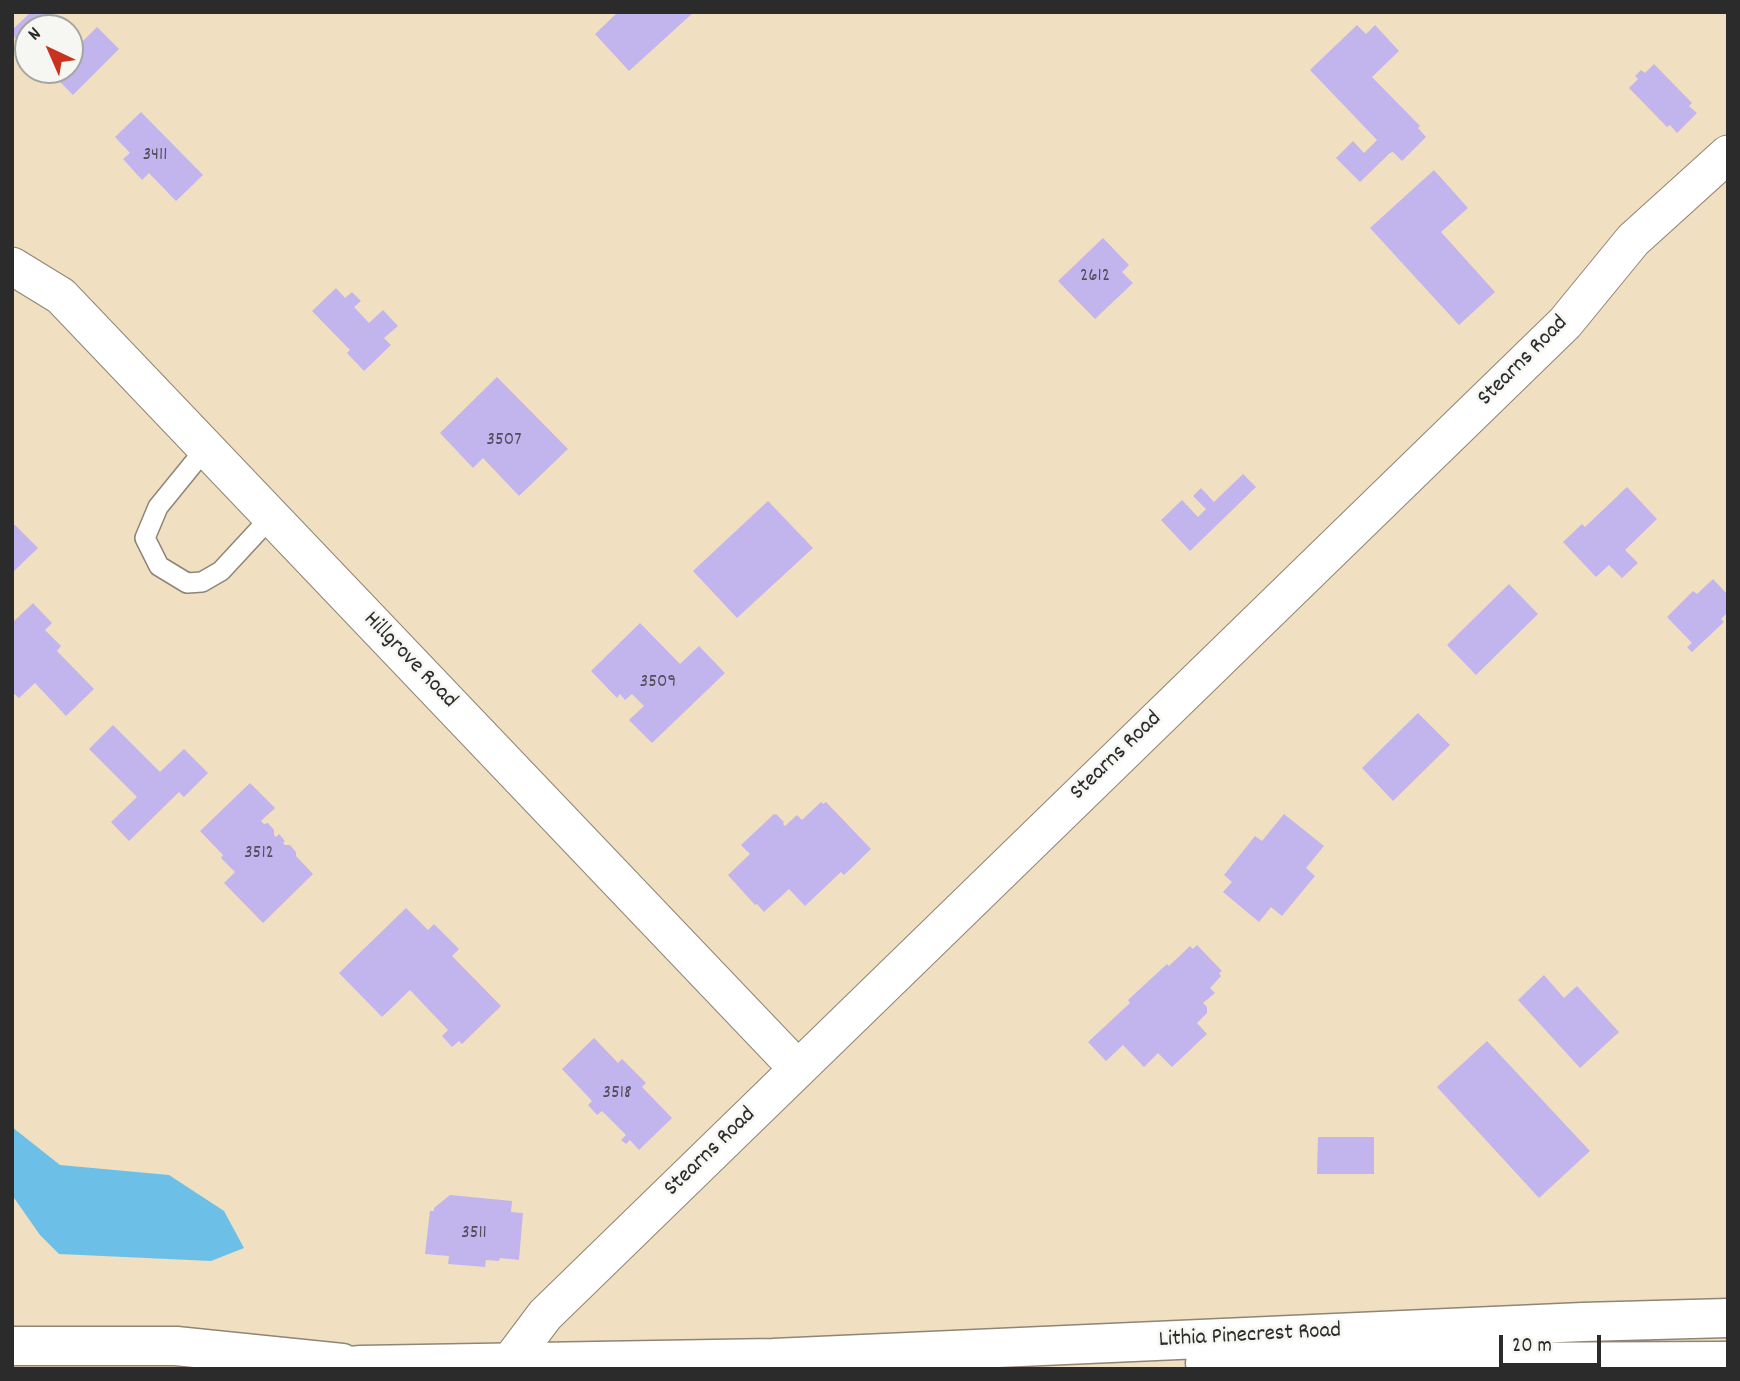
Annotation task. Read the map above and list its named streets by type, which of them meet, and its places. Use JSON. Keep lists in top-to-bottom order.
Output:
{
  "streets": {
    "main road": ["Lithia Pinecrest Road"],
    "street": ["Stearns Road", "Hillgrove Road"]
  },
  "crossings": [
    ["Stearns Road", "Hillgrove Road"],
    ["Stearns Road", "Lithia Pinecrest Road"]
  ],
  "house_numbers": [
    "3411",
    "2612",
    "3507",
    "3509",
    "3512",
    "3518",
    "3511"
  ],
  "scale_bar": "20 m",
  "north": "top left"
}
